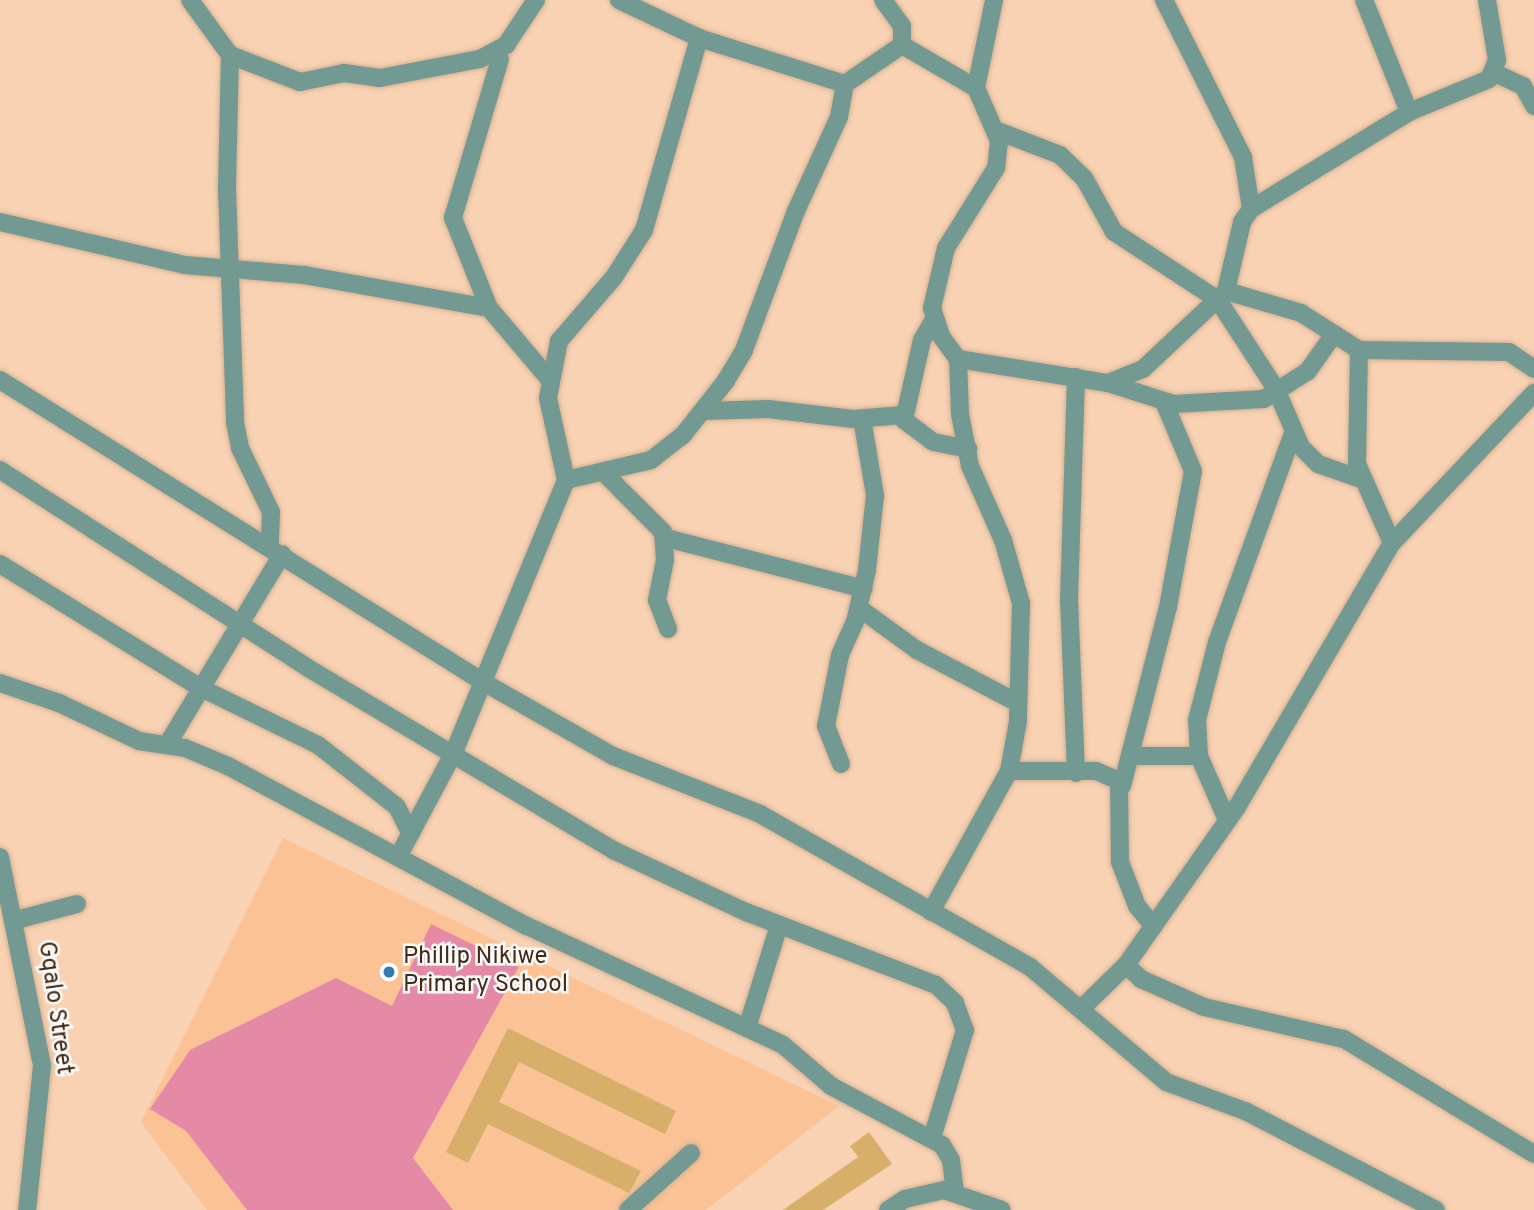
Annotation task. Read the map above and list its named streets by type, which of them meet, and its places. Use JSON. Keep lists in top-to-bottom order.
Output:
{
  "streets": {
    "street": ["Gqalo Street"]
  },
  "places": ["Phillip Nikiwe Primary School"]
}
